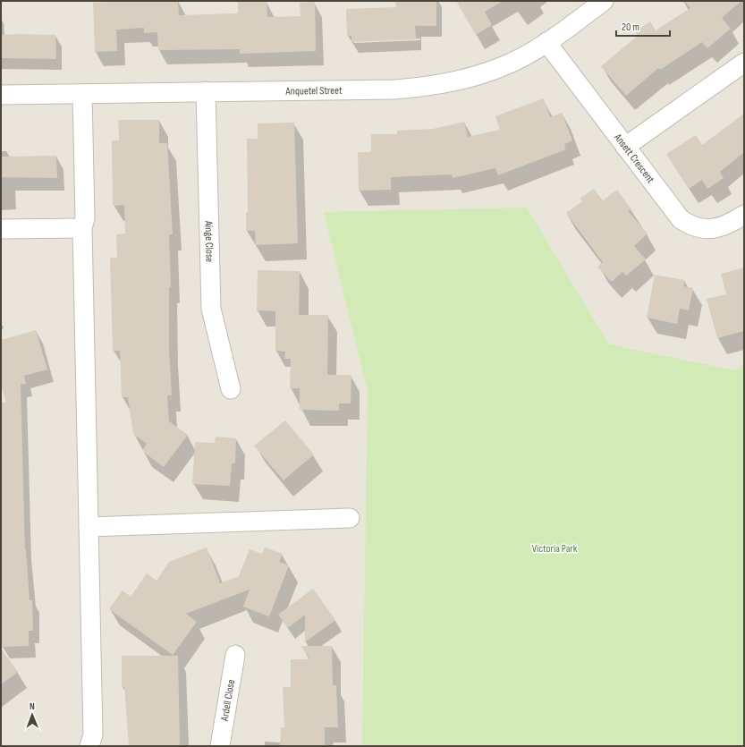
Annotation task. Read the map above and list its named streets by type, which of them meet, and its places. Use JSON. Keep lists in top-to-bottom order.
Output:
{
  "streets": {
    "street": [
      "Anquetel Street",
      "Ansett Crescent",
      "Ainge Close",
      "Ardell Close"
    ]
  },
  "crossings": [
    ["Anquetel Street", "Ansett Crescent"],
    ["Anquetel Street", "Ainge Close"]
  ],
  "parks": ["Victoria Park"],
  "scale_bar": "20 m",
  "north": "top"
}
